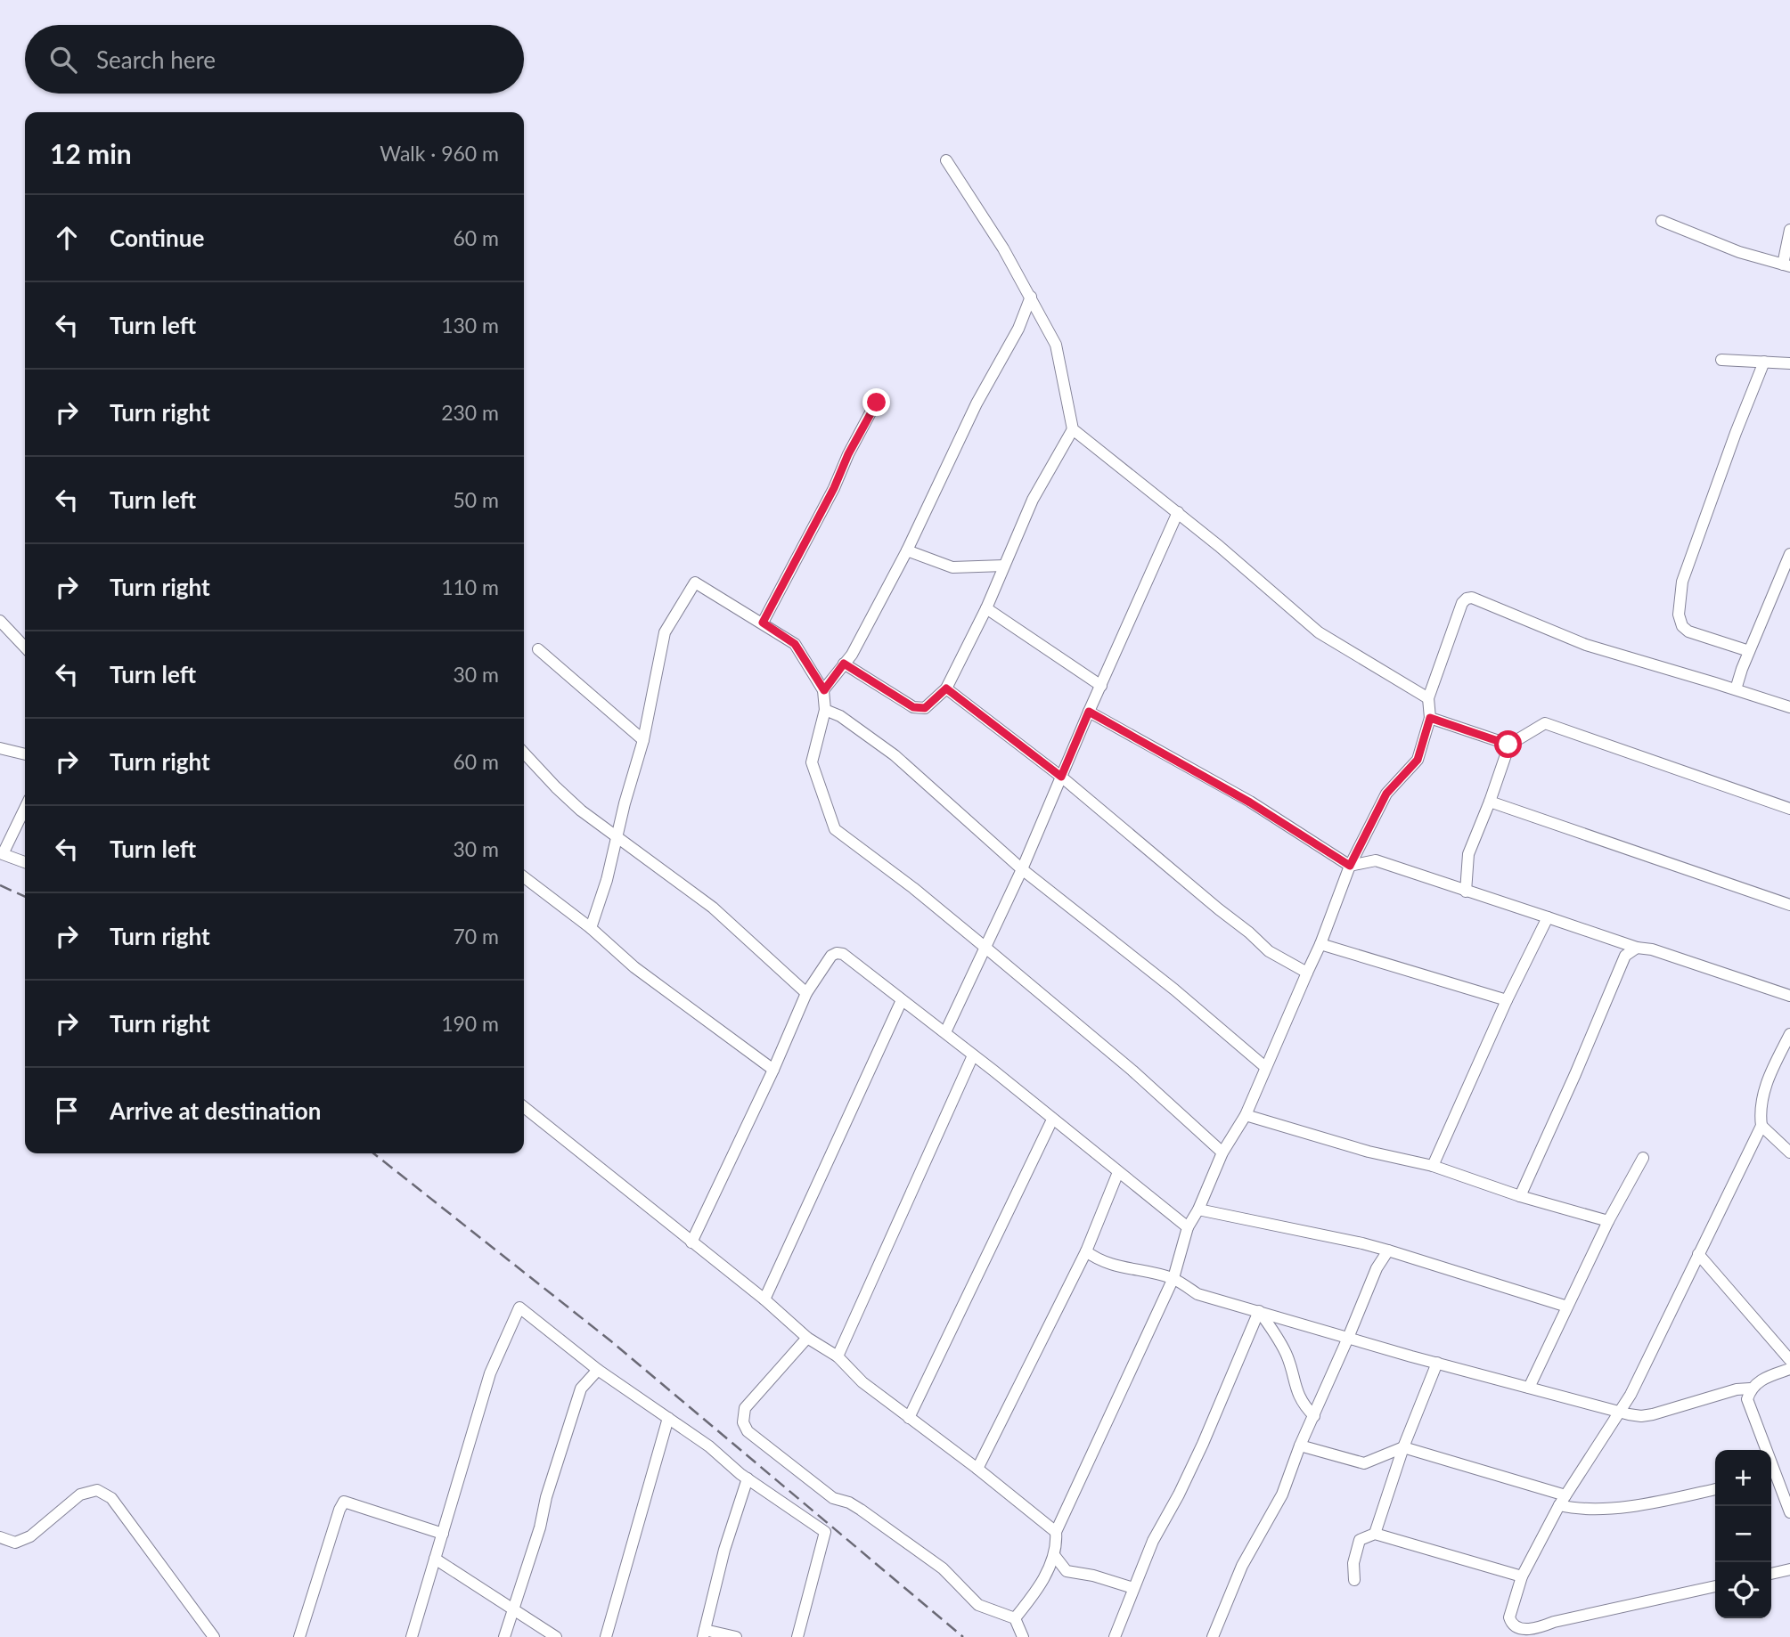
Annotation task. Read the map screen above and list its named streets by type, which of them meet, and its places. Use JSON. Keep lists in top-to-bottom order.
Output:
{
  "page": {
    "search": "Search here",
    "heading": ["12 min", "Walk · 960 m"],
    "list": [
      ["Continue", "60 m"],
      ["Turn left", "130 m"],
      ["Turn right", "230 m"],
      ["Turn left", "50 m"],
      ["Turn right", "110 m"],
      ["Turn left", "30 m"],
      ["Turn right", "60 m"],
      ["Turn left", "30 m"],
      ["Turn right", "70 m"],
      ["Turn right", "190 m"],
      "Arrive at destination"
    ],
    "map_buttons": ["+", "−"]
  }
}
